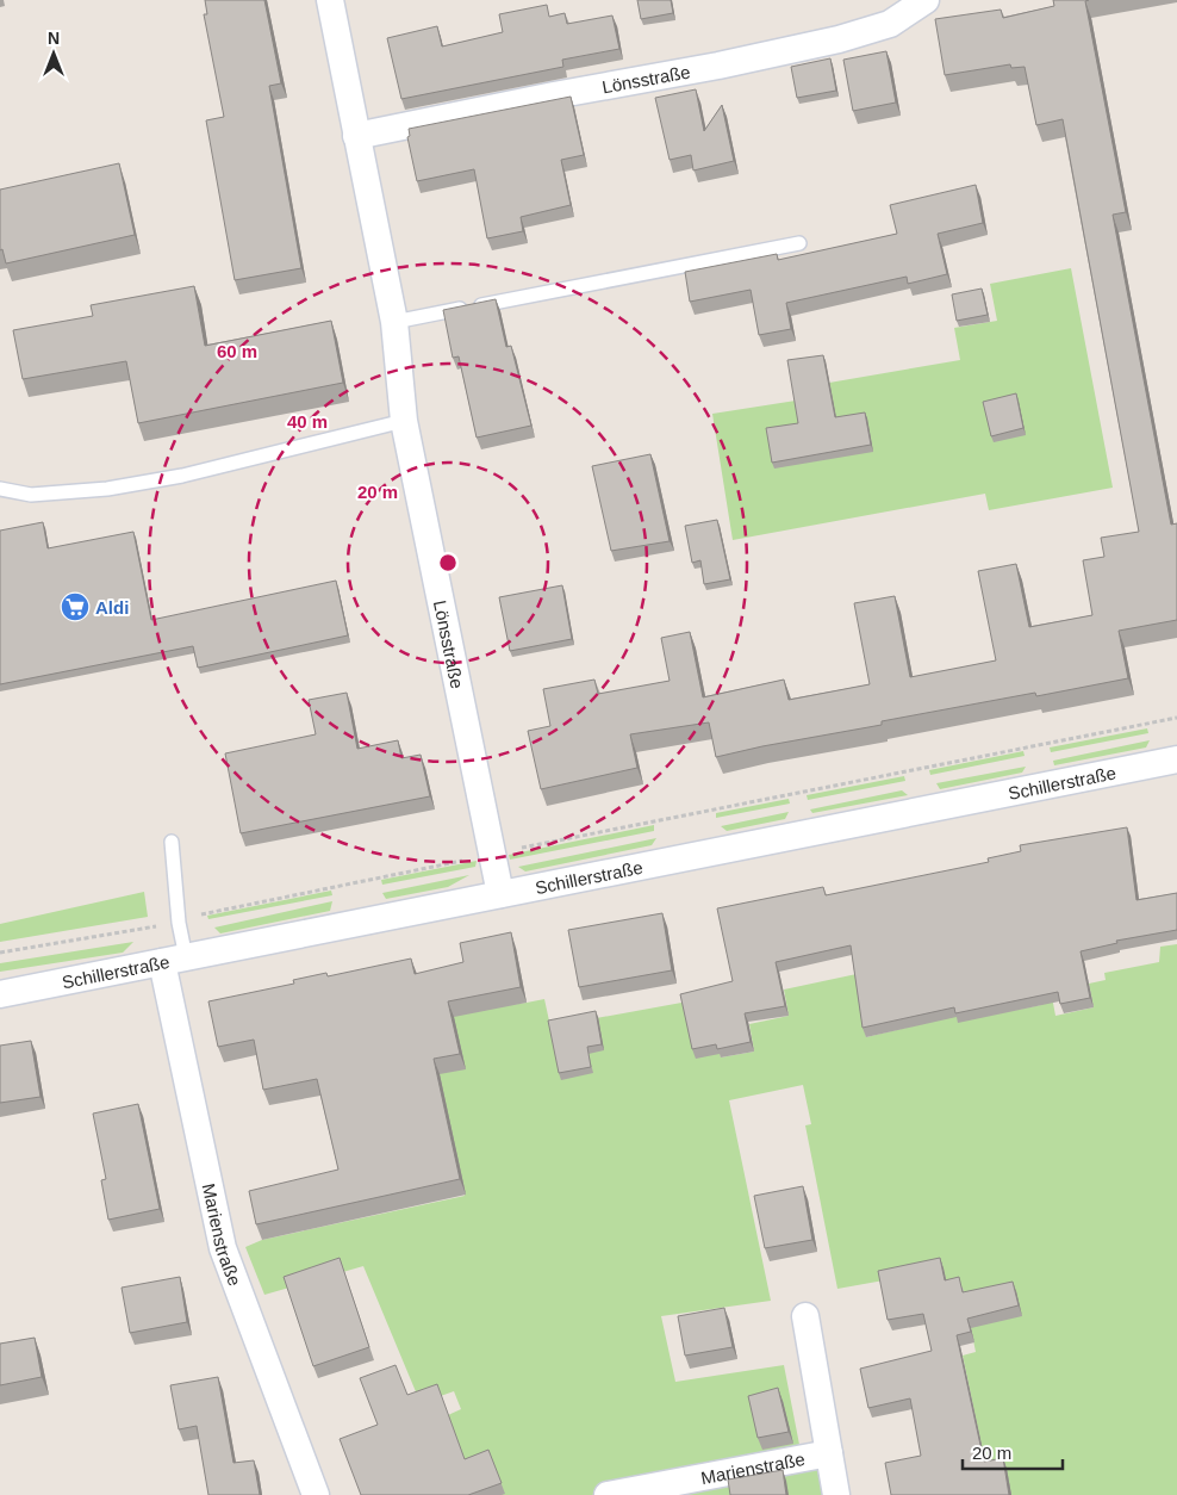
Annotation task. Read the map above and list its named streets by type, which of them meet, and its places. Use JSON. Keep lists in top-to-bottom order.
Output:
{
  "streets": {
    "street": ["Lönsstraße", "Schillerstraße", "Marienstraße"]
  },
  "crossings": [
    ["Lönsstraße", "Schillerstraße"],
    ["Schillerstraße", "Marienstraße"]
  ],
  "places": {
    "supermarket": ["Aldi"]
  },
  "scale_bar": "20 m",
  "north": "top",
  "rings": ["60 m", "40 m", "20 m"]
}
